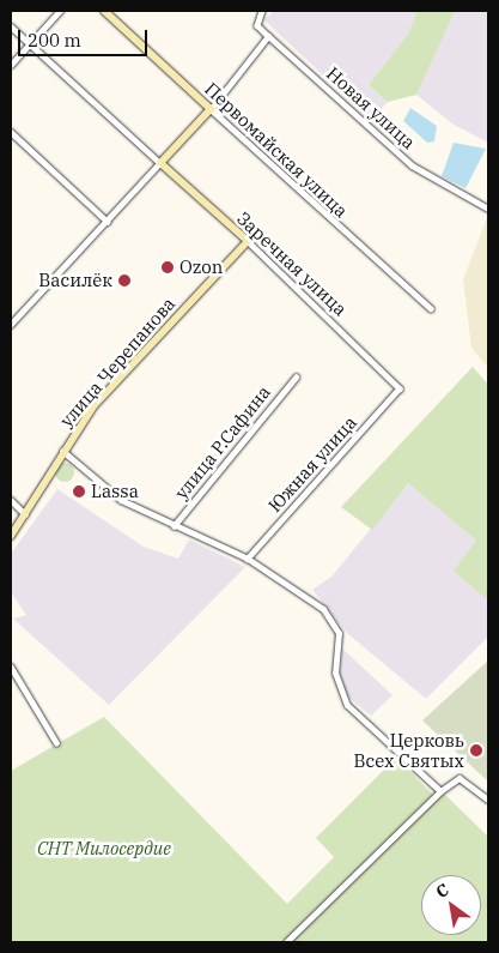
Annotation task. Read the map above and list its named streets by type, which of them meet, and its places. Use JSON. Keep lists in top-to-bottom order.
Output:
{
  "streets": {
    "main road": ["Первомайская улица", "Заречная улица", "улица Черепанова"],
    "street": ["Новая улица", "улица Р.Сафина", "Южная улица"]
  },
  "crossings": [
    ["Заречная улица", "улица Черепанова"],
    ["Заречная улица", "Южная улица"]
  ],
  "parks": ["СНТ Милосердие"],
  "places": [
    "Ozon",
    "Василёк",
    "Lassa",
    "Церковь Всех Святых"
  ],
  "scale_bar": "200 m",
  "north": "top left"
}
